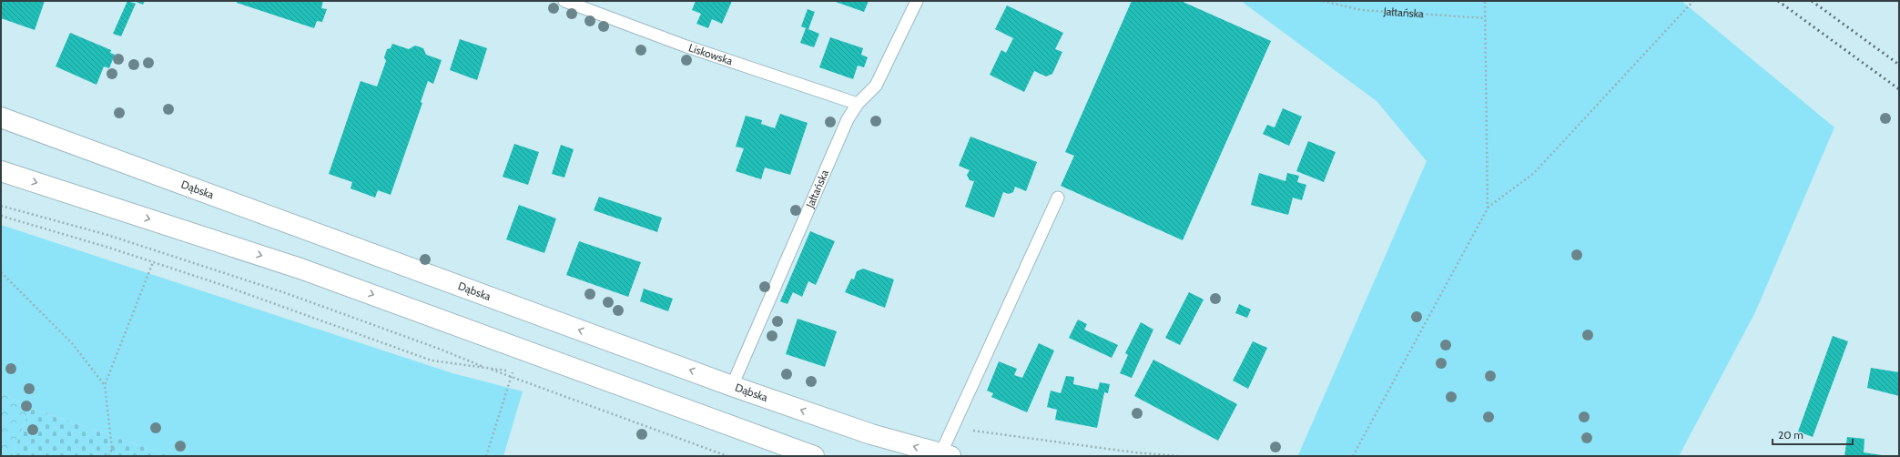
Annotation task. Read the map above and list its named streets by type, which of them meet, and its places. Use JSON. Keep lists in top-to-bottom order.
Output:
{
  "streets": {
    "street": ["Dąbska"],
    "lane": ["Jałtańska", "Liskowska"]
  },
  "crossings": [
    ["Jałtańska", "Liskowska"],
    ["Jałtańska", "Dąbska"]
  ],
  "scale_bar": "20 m"
}
